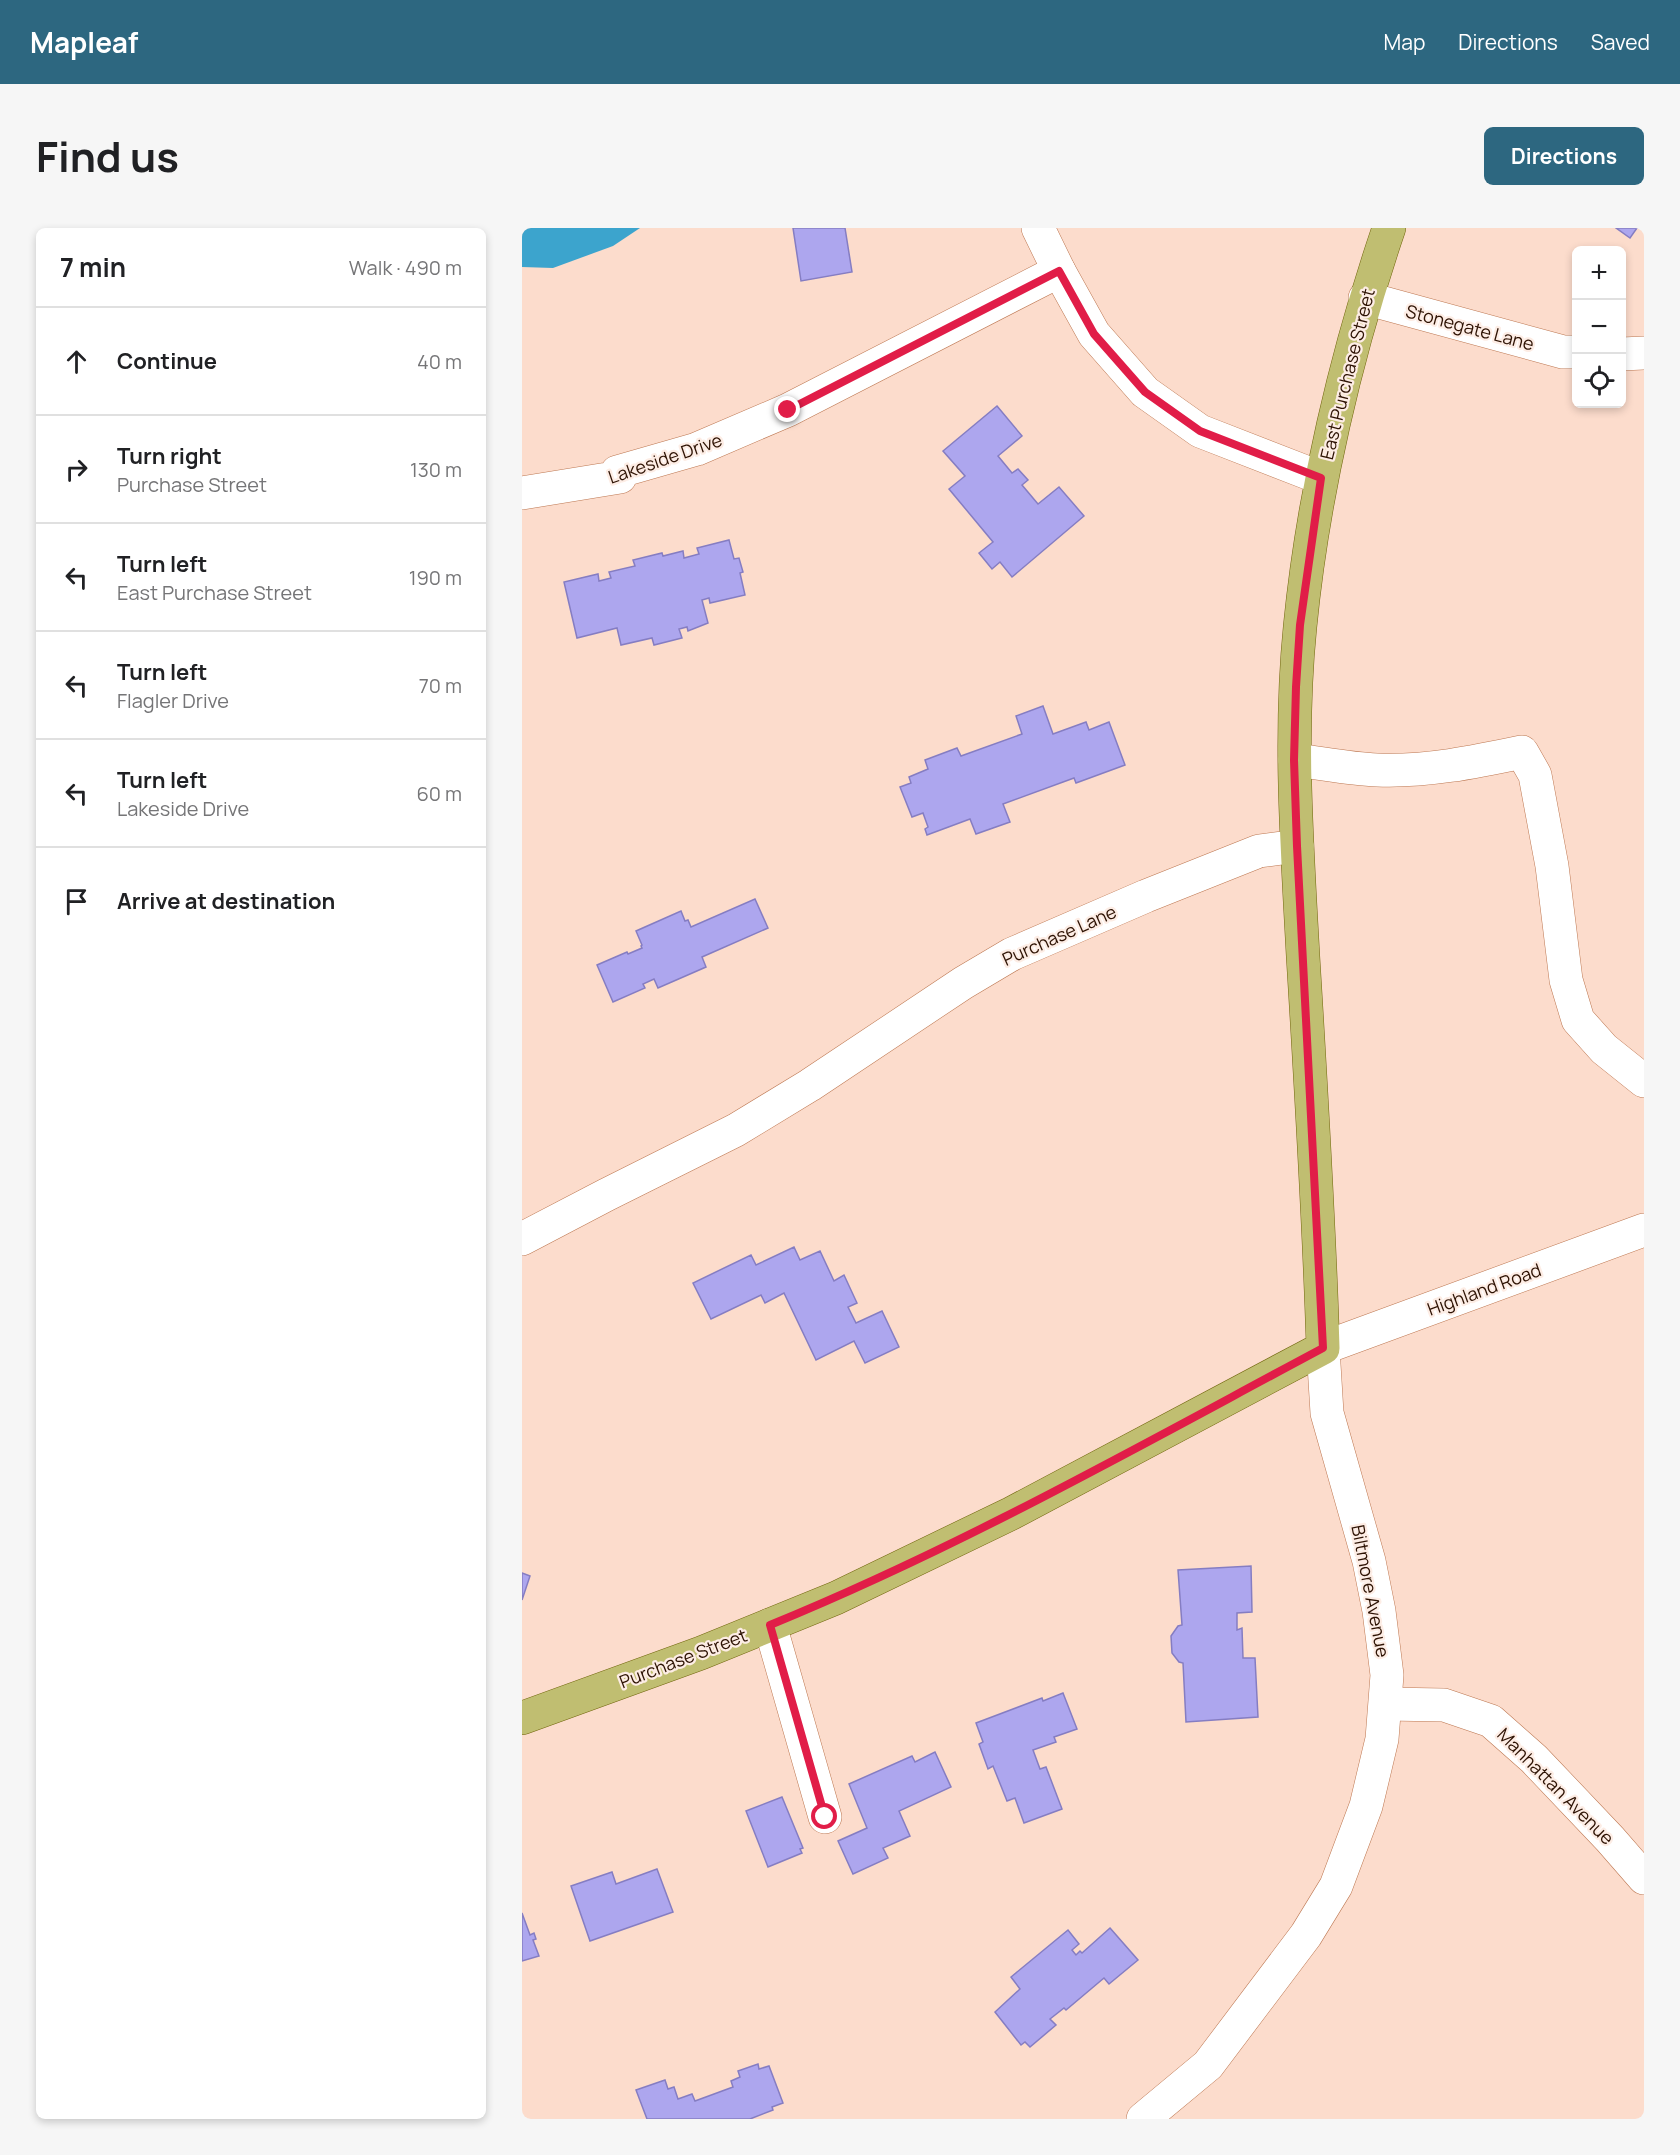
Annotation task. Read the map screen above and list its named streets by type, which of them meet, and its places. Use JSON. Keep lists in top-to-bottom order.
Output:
{
  "streets": {
    "main road": ["East Purchase Street", "Purchase Street"],
    "street": [
      "Stonegate Lane",
      "Lakeside Drive",
      "Purchase Lane",
      "Highland Road",
      "Biltmore Avenue",
      "Manhattan Avenue"
    ]
  },
  "crossings": [
    ["Stonegate Lane", "East Purchase Street"],
    ["East Purchase Street", "Purchase Lane"],
    ["East Purchase Street", "Highland Road"],
    ["East Purchase Street", "Biltmore Avenue"],
    ["East Purchase Street", "Purchase Street"],
    ["Highland Road", "Biltmore Avenue"],
    ["Highland Road", "Purchase Street"],
    ["Biltmore Avenue", "Purchase Street"],
    ["Biltmore Avenue", "Manhattan Avenue"]
  ],
  "page": {
    "header": "Mapleaf",
    "nav": ["Map", "Directions", "Saved"],
    "title": "Find us",
    "buttons": "Directions",
    "heading": ["7 min", "Walk · 490 m"],
    "map_buttons": ["+", "−"],
    "list": [
      ["Continue", "40 m"],
      ["Turn right", "Purchase Street", "130 m"],
      ["Turn left", "East Purchase Street", "190 m"],
      ["Turn left", "Flagler Drive", "70 m"],
      ["Turn left", "Lakeside Drive", "60 m"],
      "Arrive at destination"
    ]
  }
}
